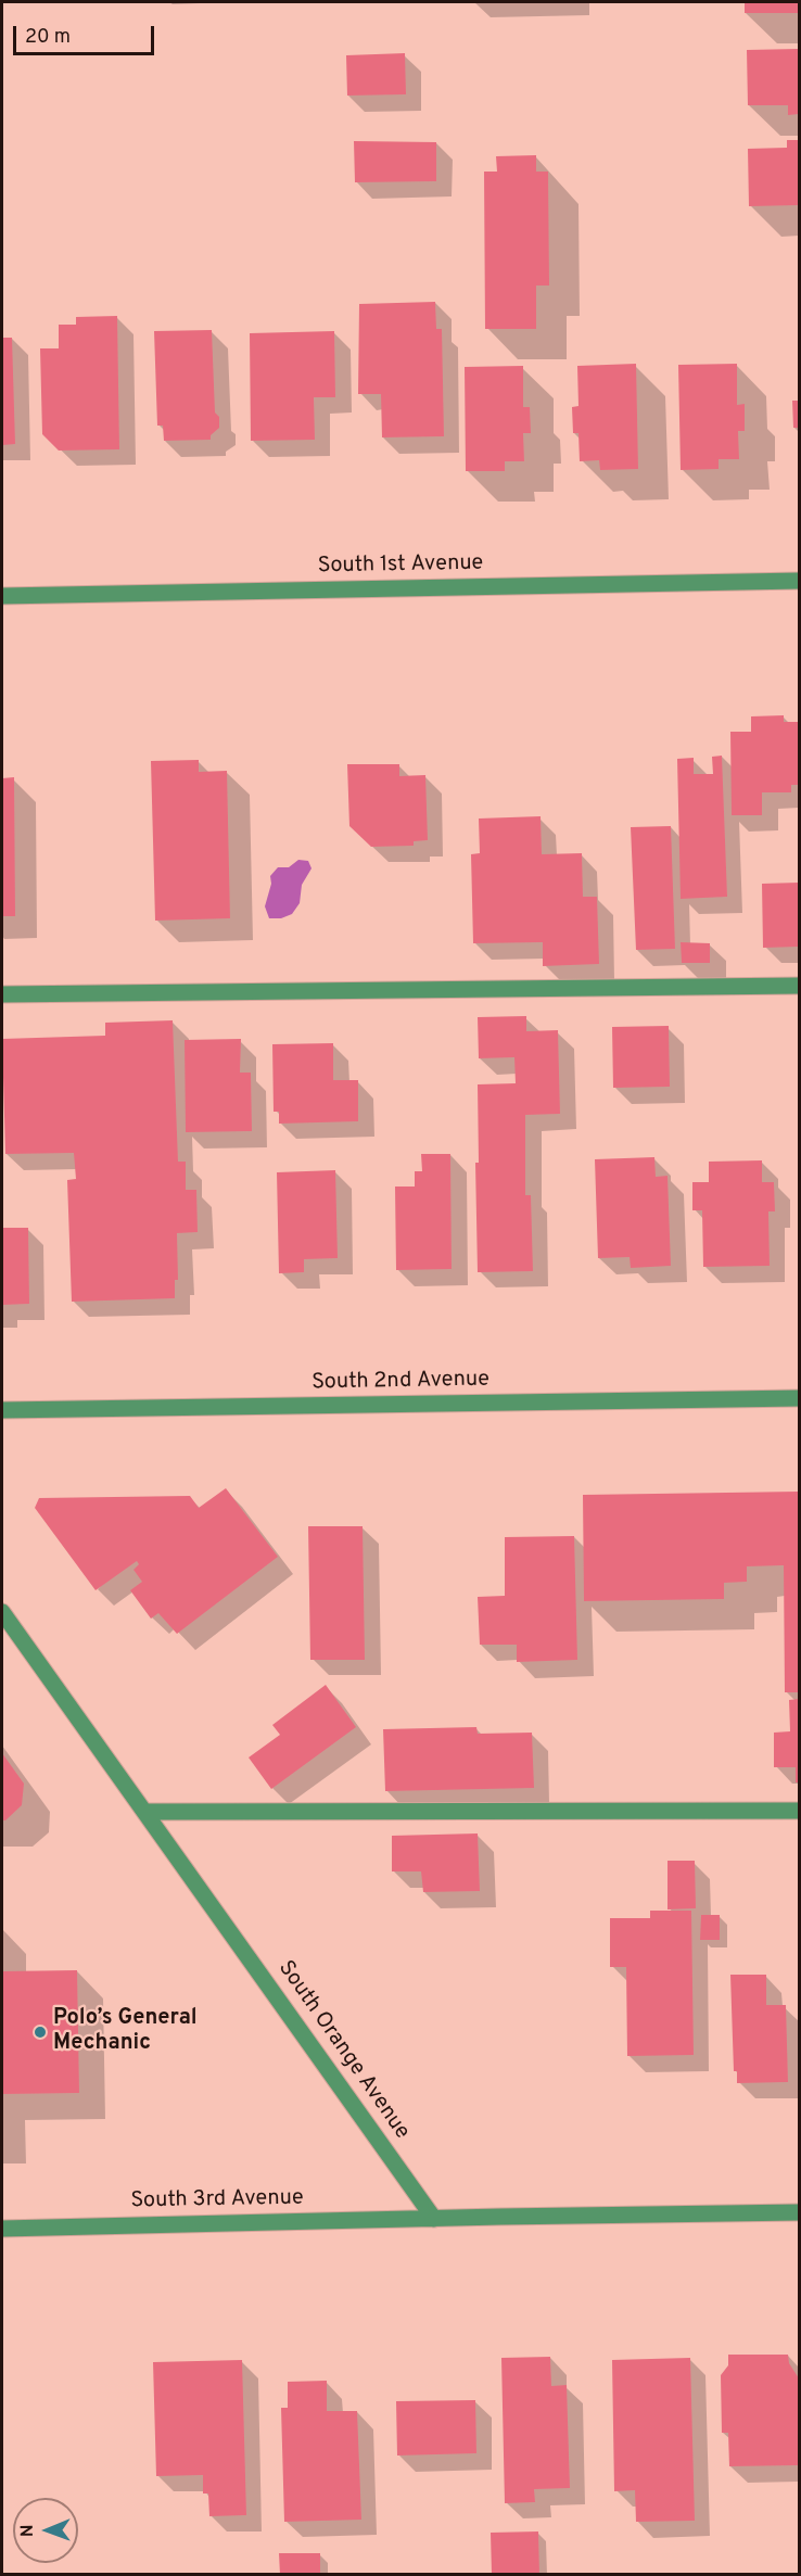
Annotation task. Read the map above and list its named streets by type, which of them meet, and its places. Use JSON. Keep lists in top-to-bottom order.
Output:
{
  "streets": {
    "street": [
      "South 1st Avenue",
      "South 2nd Avenue",
      "South Orange Avenue",
      "South 3rd Avenue"
    ]
  },
  "crossings": [
    ["South Orange Avenue", "South 3rd Avenue"]
  ],
  "places": ["Polo’s General Mechanic"],
  "scale_bar": "20 m",
  "north": "left"
}
